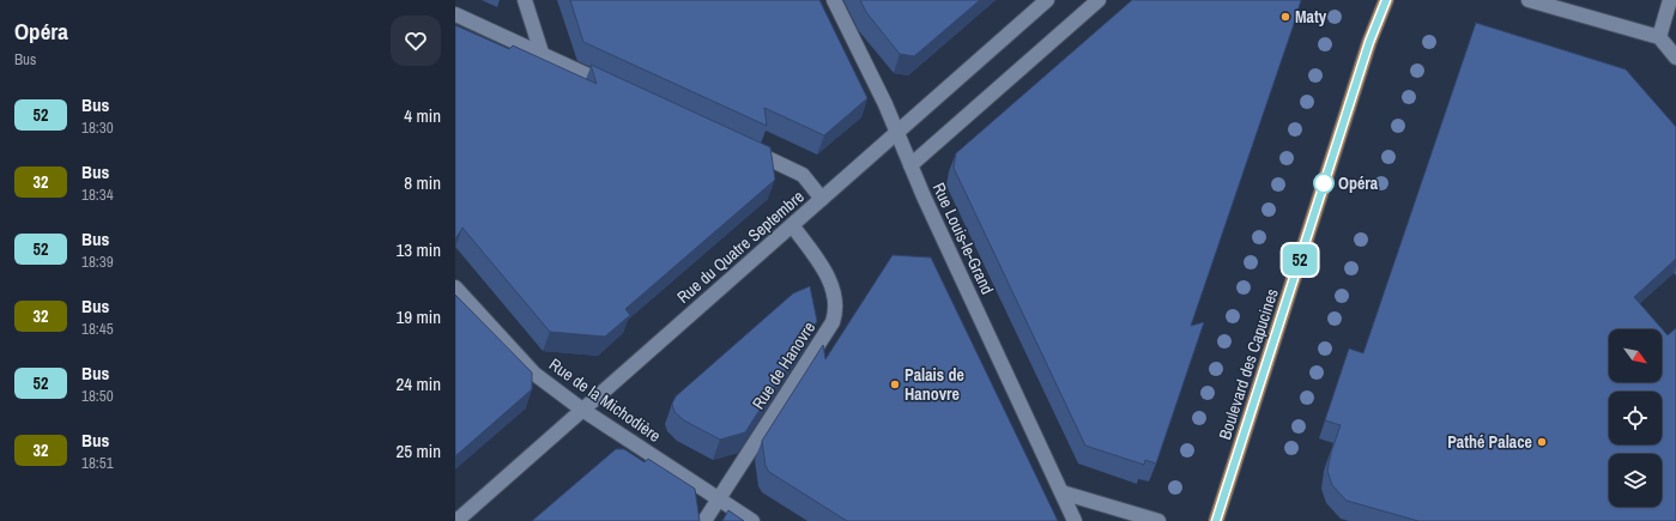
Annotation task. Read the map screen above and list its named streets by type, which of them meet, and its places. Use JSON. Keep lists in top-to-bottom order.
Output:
{
  "streets": {
    "main road": ["Boulevard des Capucines"],
    "street": [
      "Rue Louis-le-Grand",
      "Rue du Quatre Septembre",
      "Rue de Hanovre",
      "Rue de la Michodière"
    ]
  },
  "crossings": [
    ["Rue Louis-le-Grand", "Rue du Quatre Septembre"],
    ["Rue du Quatre Septembre", "Rue de Hanovre"],
    ["Rue du Quatre Septembre", "Rue de la Michodière"],
    ["Rue de Hanovre", "Rue de la Michodière"]
  ],
  "places": [
    "Maty",
    "Opéra",
    "Palais de Hanovre",
    "Pathé Palace"
  ],
  "lines": ["bus line 52"],
  "north": "bottom right",
  "page": {
    "heading": ["Opéra", "Bus"],
    "on_map": "52",
    "list": [
      {
        "mark": "52",
        "name": "Bus",
        "note": "18:30",
        "value": "4 min"
      },
      {
        "mark": "32",
        "name": "Bus",
        "note": "18:34",
        "value": "8 min"
      },
      {
        "mark": "52",
        "name": "Bus",
        "note": "18:39",
        "value": "13 min"
      },
      {
        "mark": "32",
        "name": "Bus",
        "note": "18:45",
        "value": "19 min"
      },
      {
        "mark": "52",
        "name": "Bus",
        "note": "18:50",
        "value": "24 min"
      },
      {
        "mark": "32",
        "name": "Bus",
        "note": "18:51",
        "value": "25 min"
      }
    ]
  }
}
